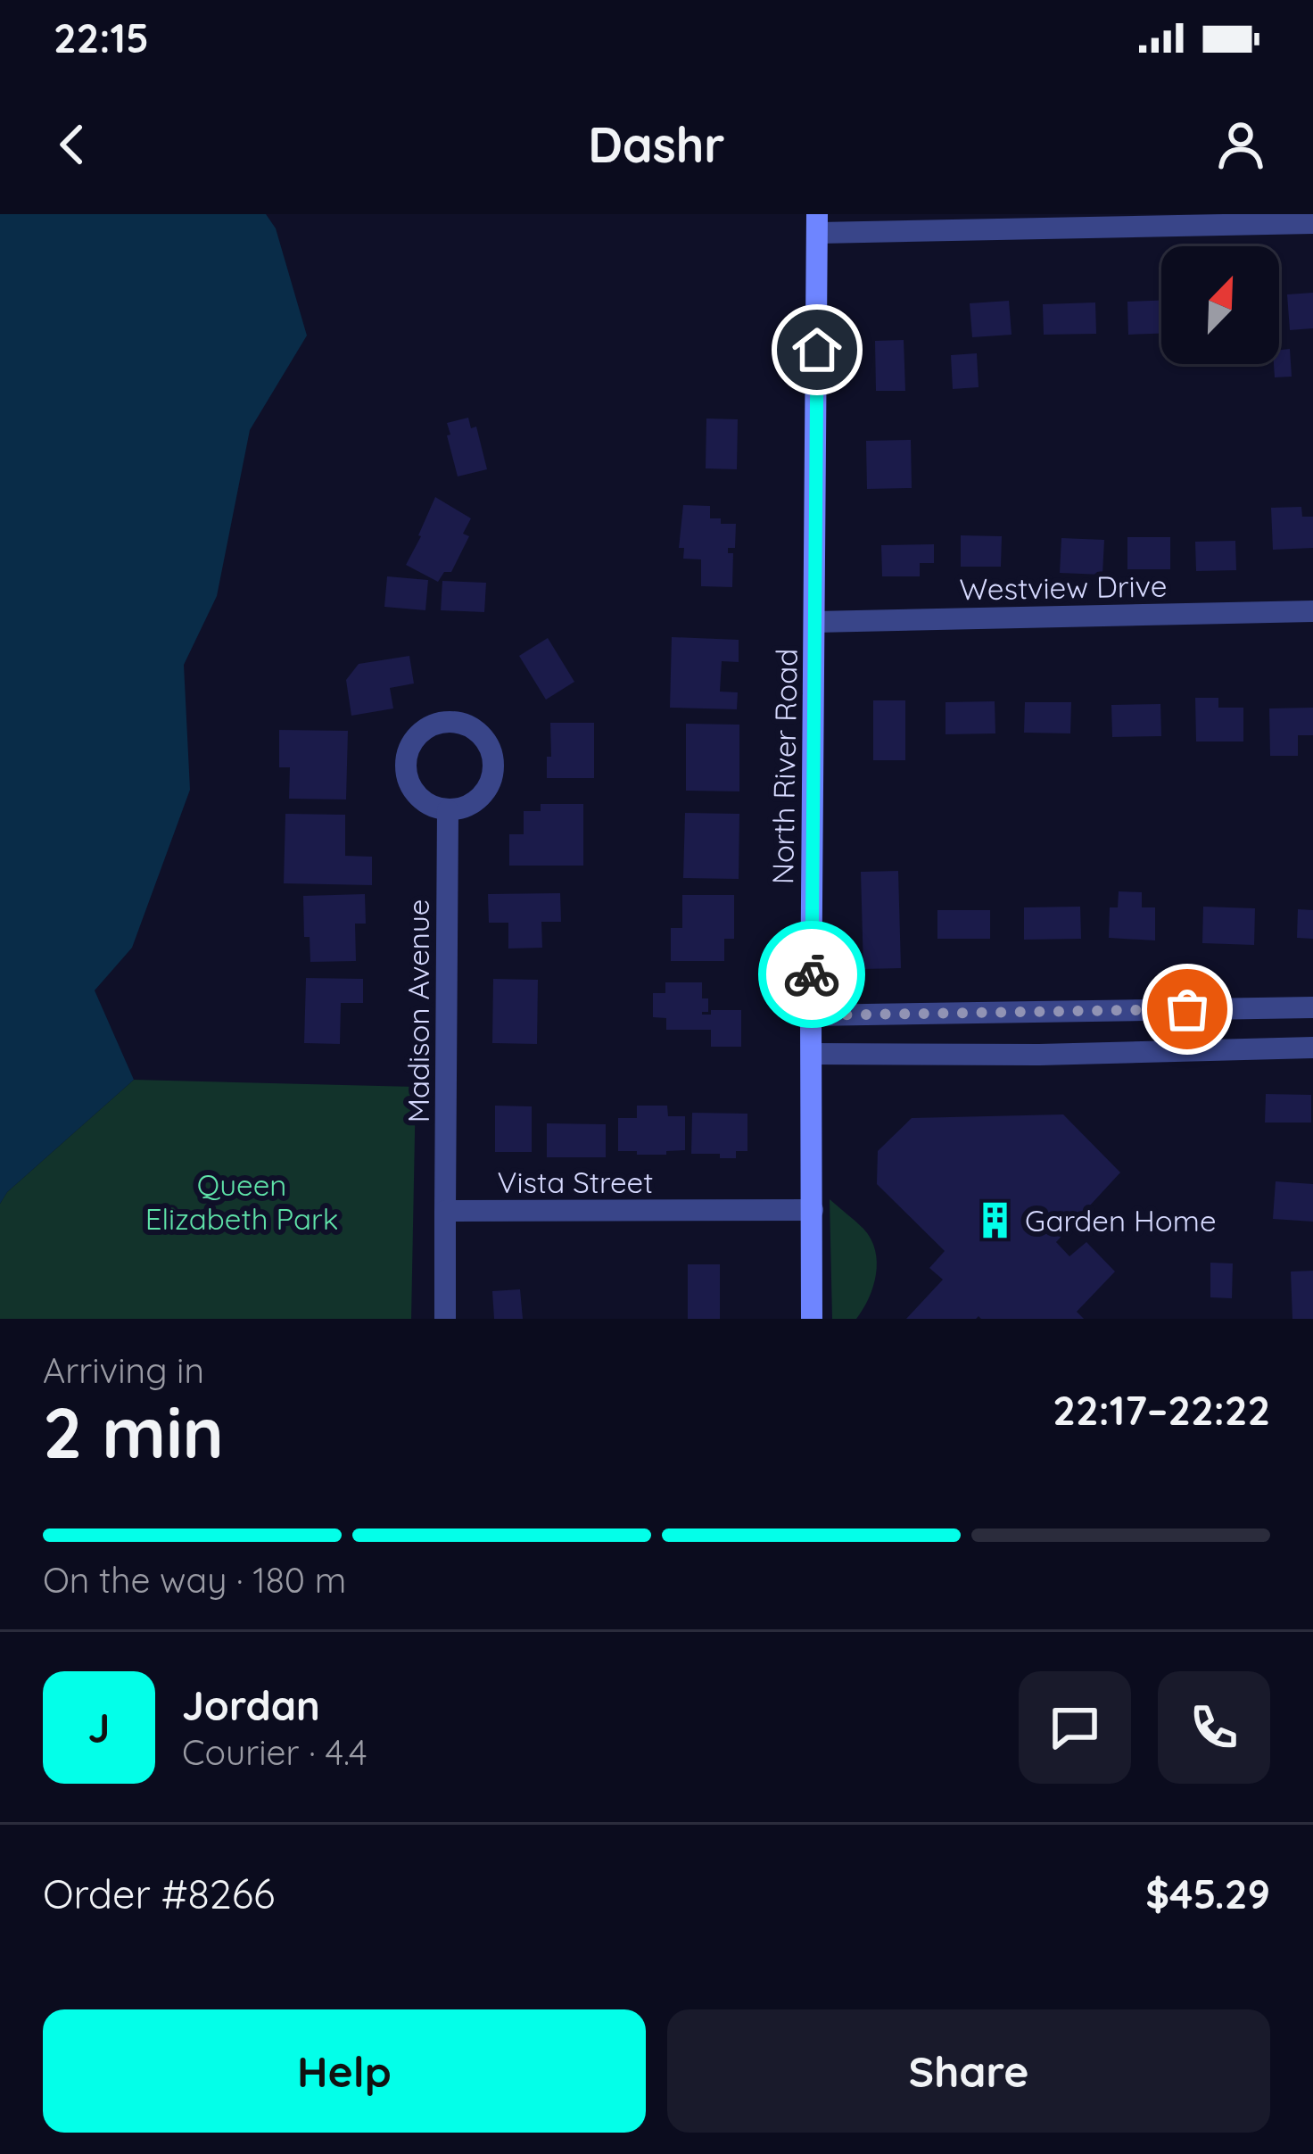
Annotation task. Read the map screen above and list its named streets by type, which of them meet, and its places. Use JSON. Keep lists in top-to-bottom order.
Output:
{
  "streets": {
    "main road": ["North River Road"],
    "street": ["Westview Drive", "Madison Avenue", "Vista Street"]
  },
  "crossings": [
    ["Westview Drive", "North River Road"],
    ["North River Road", "Vista Street"],
    ["Madison Avenue", "Vista Street"]
  ],
  "parks": ["Queen Elizabeth Park"],
  "places": {
    "building": ["Garden Home"]
  },
  "north": "top right",
  "page": {
    "status": "22:15",
    "header": "Dashr",
    "heading": ["2 min", "Arriving in", "22:17–22:22"],
    "panel": [
      "Jordan",
      "Courier · 4.4",
      "Order #8266",
      "$45.29"
    ],
    "bar": "On the way · 180 m",
    "round": "J",
    "buttons": ["Help", "Share"]
  }
}
